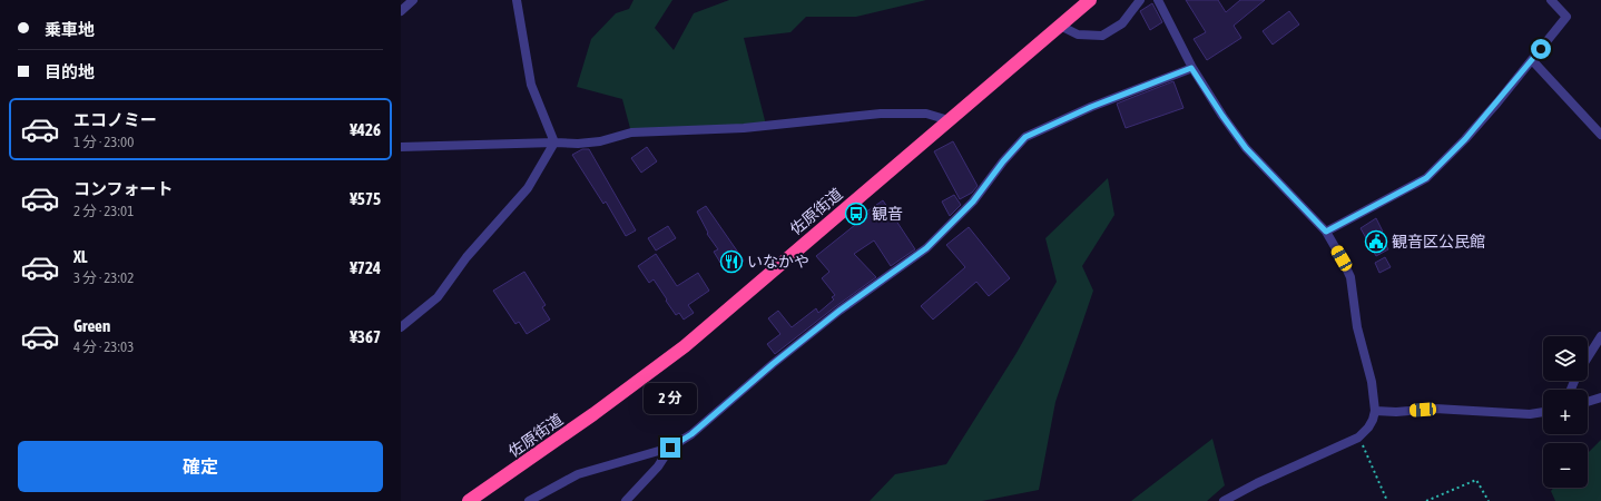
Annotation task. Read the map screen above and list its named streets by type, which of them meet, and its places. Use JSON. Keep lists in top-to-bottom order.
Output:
{
  "streets": {
    "highway": ["佐原街道"]
  },
  "places": {
    "bus stop": ["観音"],
    "public building": ["観音区公民館"],
    "restaurant": ["いなかや"]
  },
  "page": {
    "banner": ["乗車地", "目的地"],
    "list": [
      {
        "name": "エコノミー",
        "note": "1 分 · 23:00",
        "value": "¥426"
      },
      {
        "name": "コンフォート",
        "note": "2 分 · 23:01",
        "value": "¥575"
      },
      {
        "name": "XL",
        "note": "3 分 · 23:02",
        "value": "¥724"
      },
      {
        "name": "Green",
        "note": "4 分 · 23:03",
        "value": "¥367"
      }
    ],
    "map_buttons": ["+", "−"],
    "bubble": "2 分",
    "buttons": "確定"
  }
}
